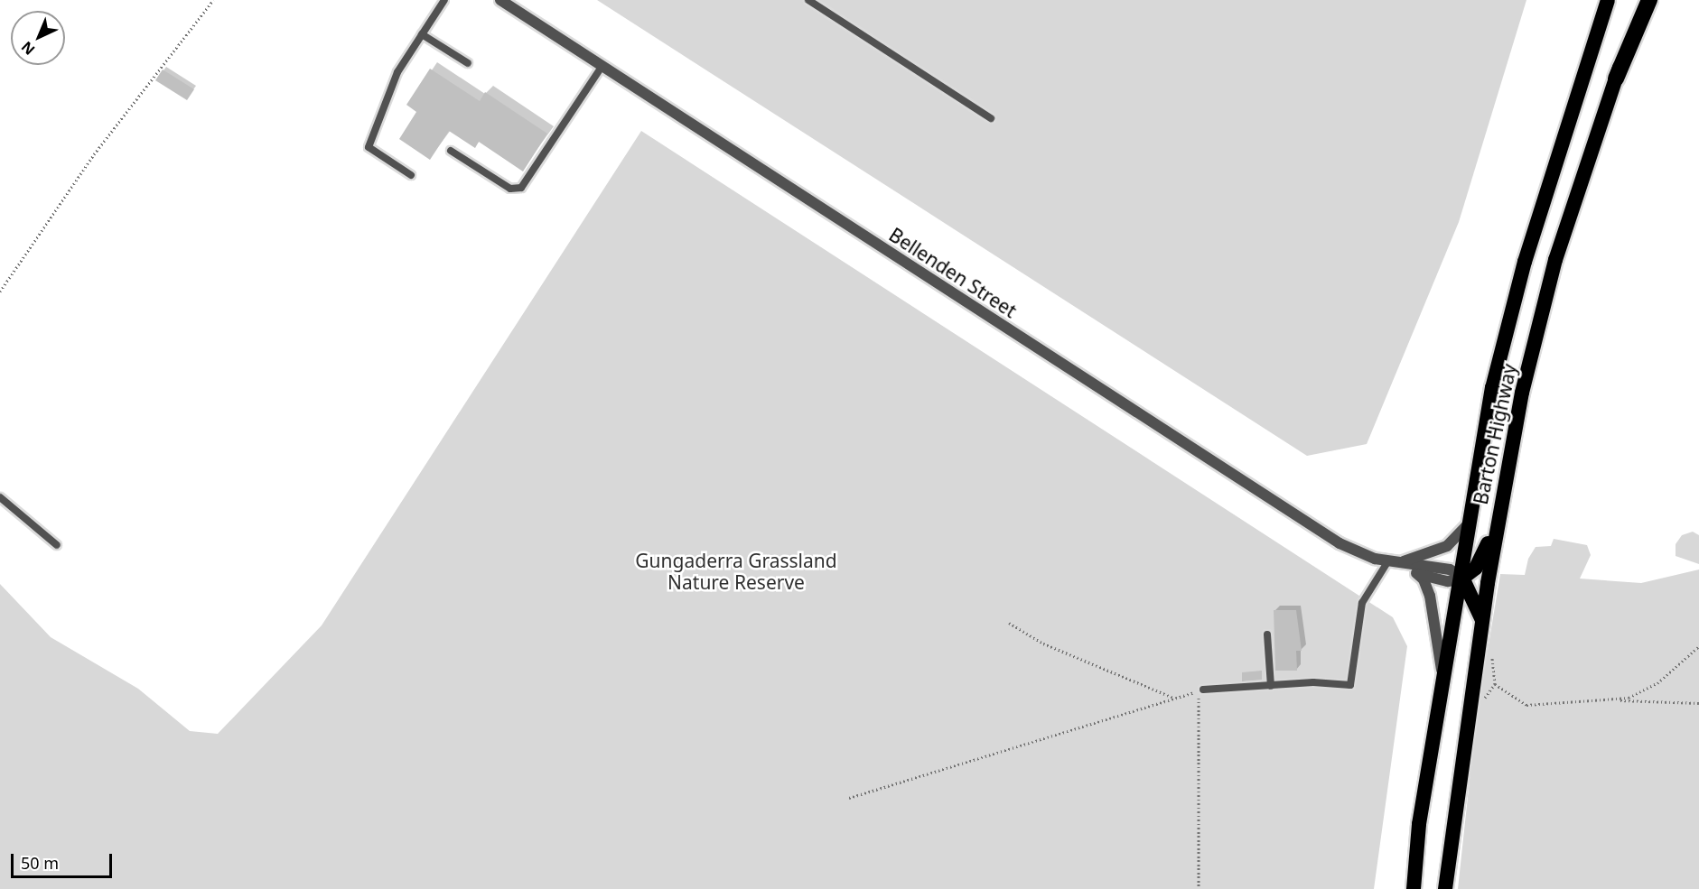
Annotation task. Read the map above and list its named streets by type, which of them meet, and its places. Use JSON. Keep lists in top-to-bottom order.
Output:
{
  "streets": {
    "highway": ["Barton Highway"],
    "street": ["Bellenden Street"]
  },
  "crossings": [
    ["Bellenden Street", "Barton Highway"]
  ],
  "parks": ["Gungaderra Grassland Nature Reserve"],
  "scale_bar": "50 m",
  "north": "bottom left"
}
